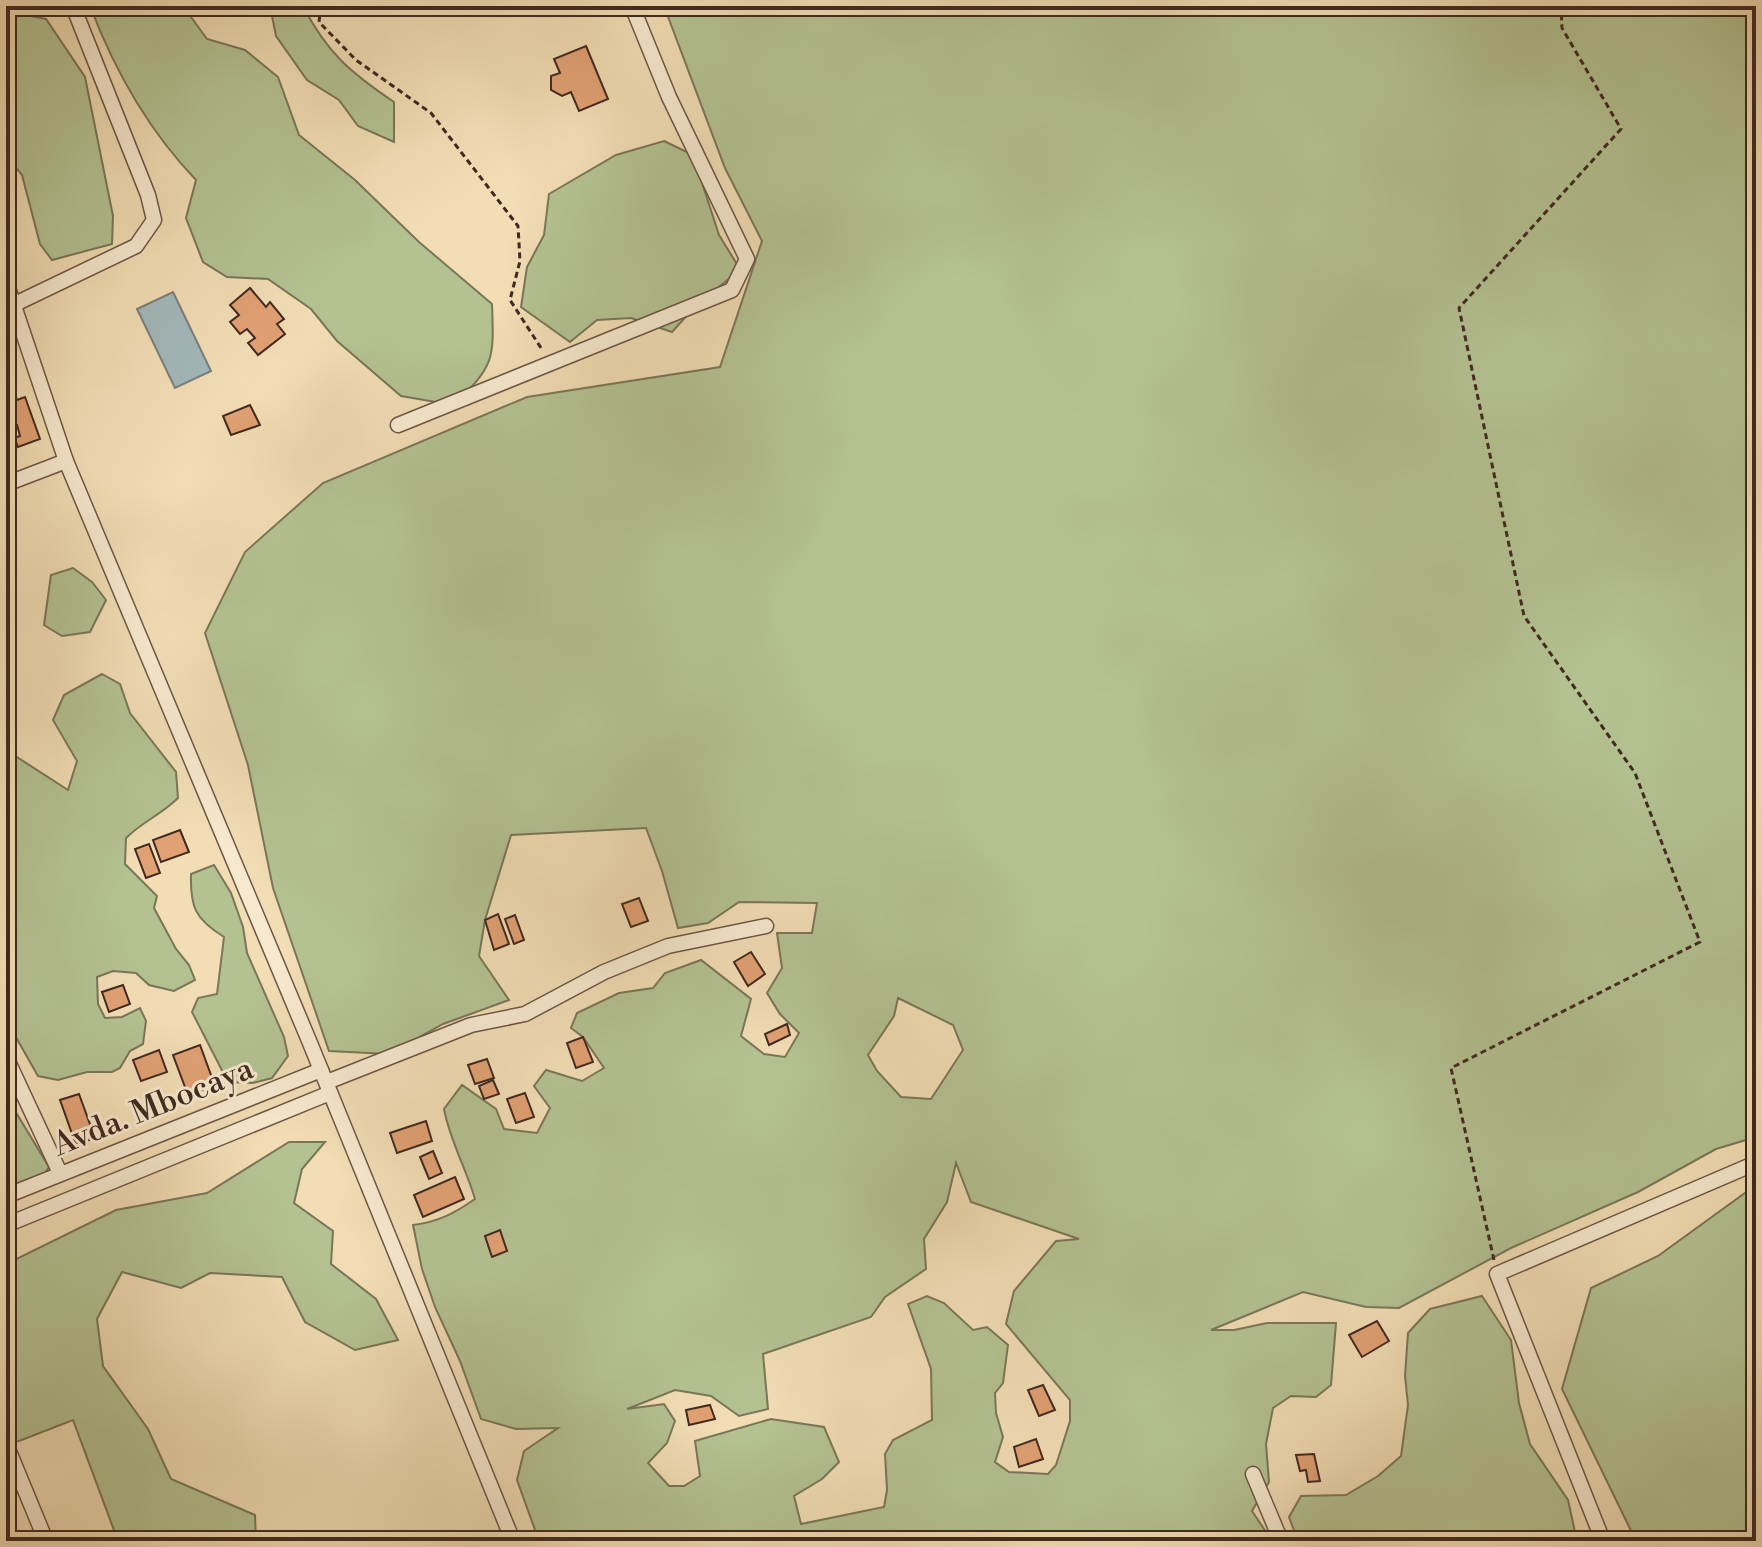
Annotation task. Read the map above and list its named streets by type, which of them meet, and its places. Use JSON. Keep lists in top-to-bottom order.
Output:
{
  "streets": {
    "street": ["Avda. Mbocaya"]
  }
}
